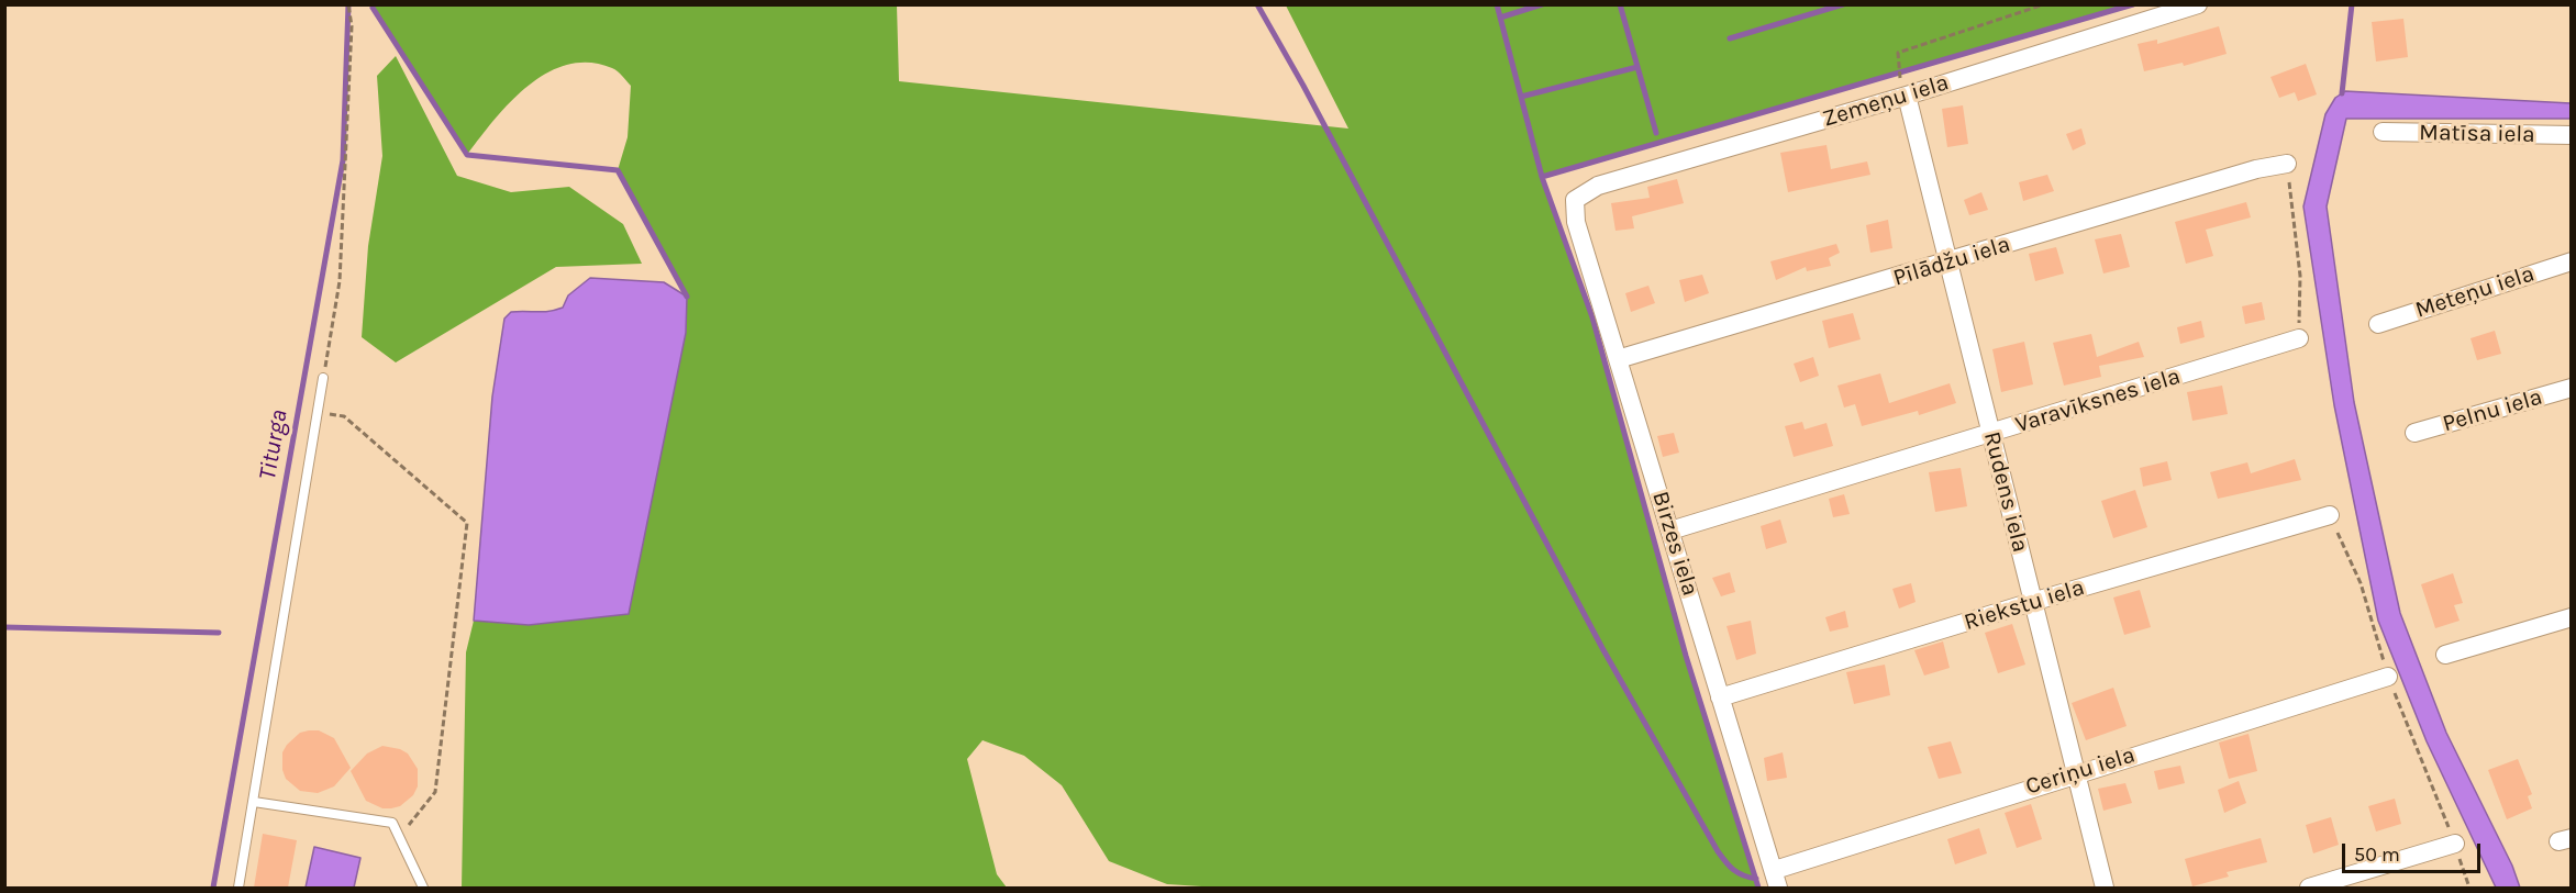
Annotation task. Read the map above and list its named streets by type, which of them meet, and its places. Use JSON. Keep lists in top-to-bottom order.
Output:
{
  "streets": {
    "street": [
      "Zemeņu iela",
      "Matīsa iela",
      "Pīlādžu iela",
      "Meteņu iela",
      "Varavīksnes iela",
      "Pelnu iela",
      "Rudens iela",
      "Birzes iela",
      "Riekstu iela",
      "Ceriņu iela"
    ]
  },
  "crossings": [
    ["Zemeņu iela", "Rudens iela"],
    ["Zemeņu iela", "Birzes iela"],
    ["Pīlādžu iela", "Rudens iela"],
    ["Pīlādžu iela", "Birzes iela"],
    ["Varavīksnes iela", "Rudens iela"],
    ["Varavīksnes iela", "Birzes iela"],
    ["Rudens iela", "Riekstu iela"],
    ["Rudens iela", "Ceriņu iela"],
    ["Birzes iela", "Riekstu iela"],
    ["Birzes iela", "Ceriņu iela"]
  ],
  "water": ["Titurga"],
  "scale_bar": "50 m"
}
